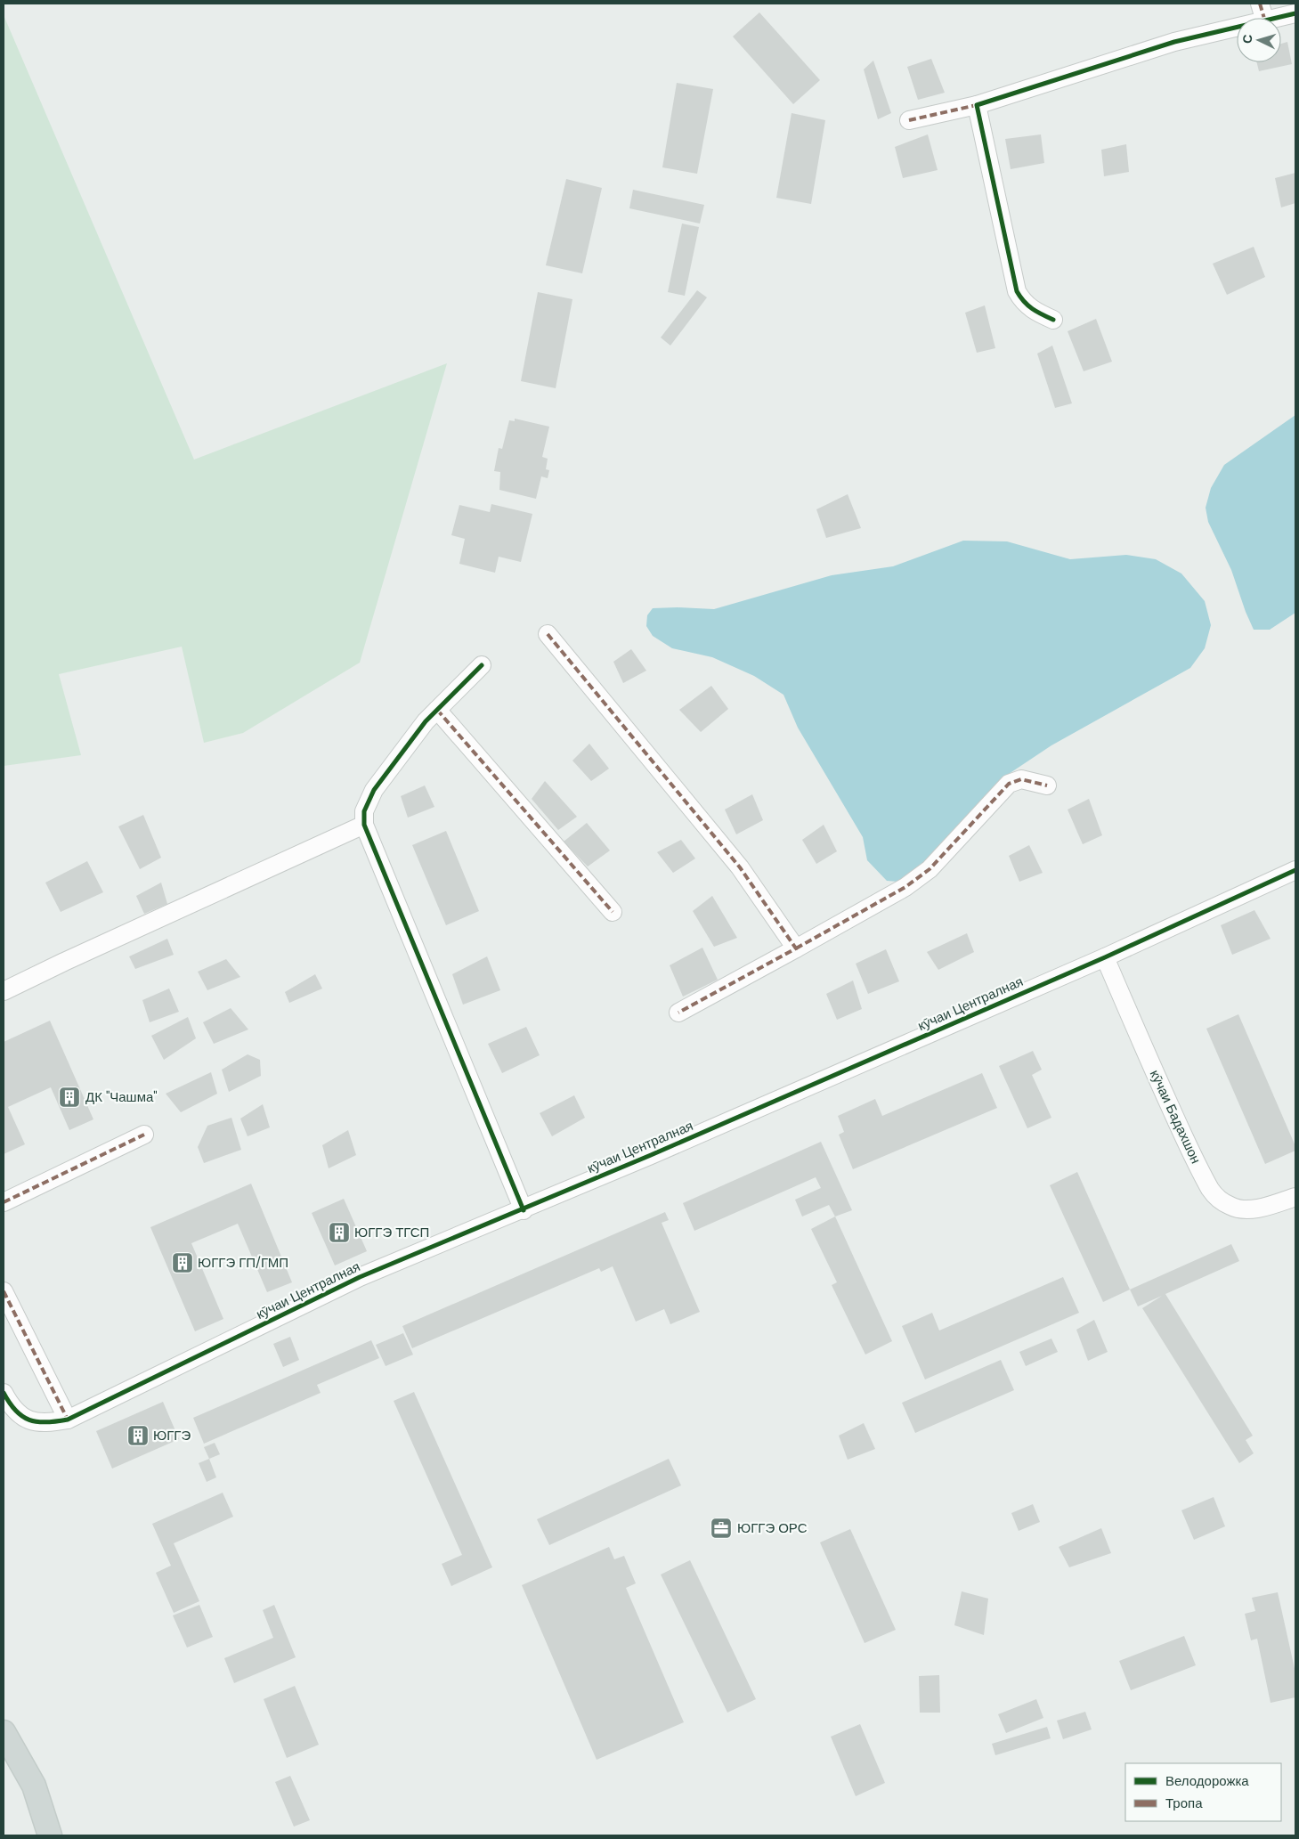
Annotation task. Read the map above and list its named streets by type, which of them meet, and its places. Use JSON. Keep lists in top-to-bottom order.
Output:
{
  "streets": {
    "street": ["кӯчаи Централная", "кӯчаи Бадахшон"]
  },
  "crossings": [
    ["кӯчаи Централная", "кӯчаи Бадахшон"]
  ],
  "places": {
    "building": [
      "ДК \"Чашма\"",
      "ЮГГЭ ТГСП",
      "ЮГГЭ ГП/ГМП",
      "ЮГГЭ"
    ],
    "office": ["ЮГГЭ ОРС"]
  },
  "legend": ["Велодорожка", "Тропа"],
  "north": "left"
}
